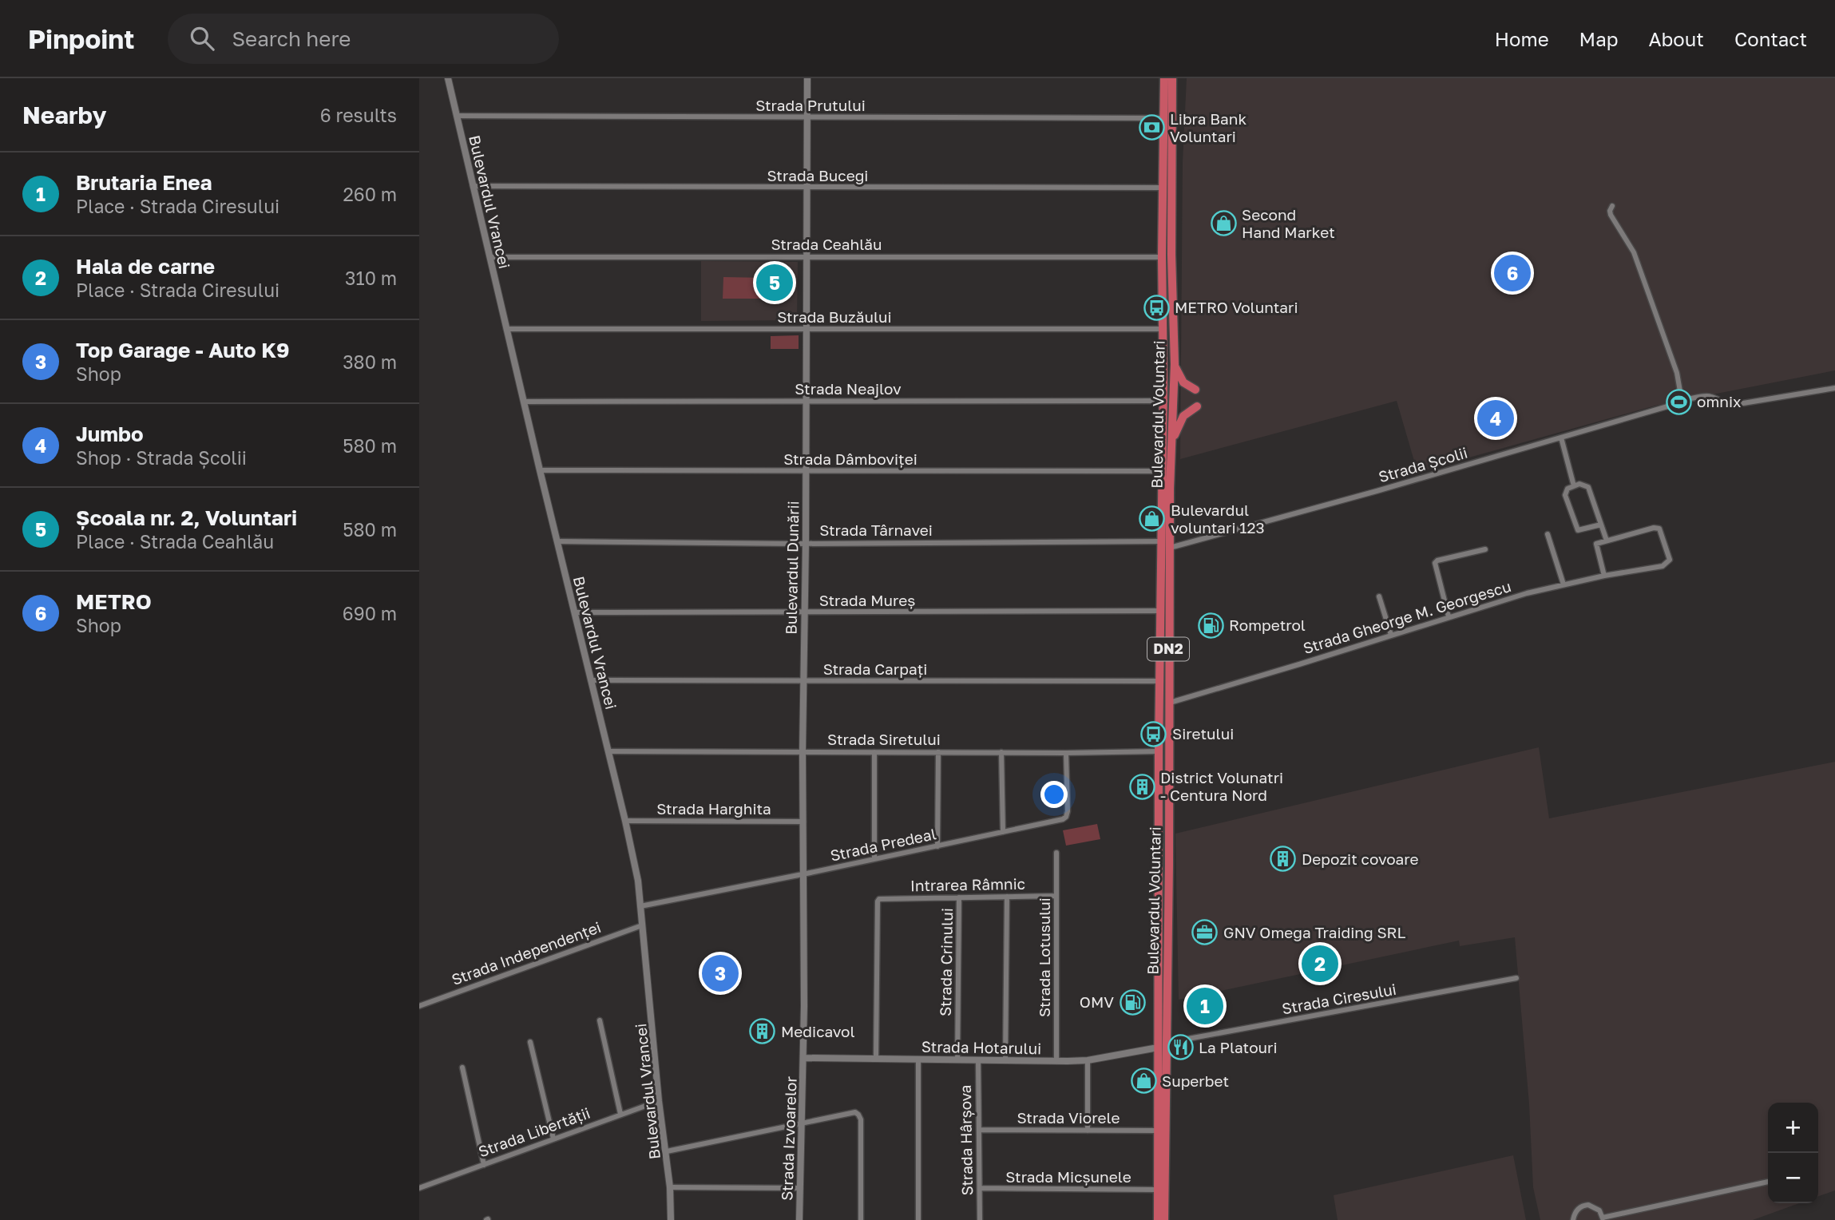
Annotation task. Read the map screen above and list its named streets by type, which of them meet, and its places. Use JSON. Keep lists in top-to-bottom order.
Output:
{
  "streets": {
    "highway": ["Bulevardul Voluntari", "DN2"],
    "street": [
      "Strada Prutului",
      "Strada Bucegi",
      "Bulevardul Vrancei",
      "Strada Ceahlău",
      "Strada Buzăului",
      "Strada Neajlov",
      "Strada Dâmboviței",
      "Strada Școlii",
      "Strada Târnavei",
      "Bulevardul Dunării",
      "Strada Mureș",
      "Strada Gheorge M. Georgescu",
      "Strada Carpați",
      "Strada Siretului",
      "Strada Harghita",
      "Strada Predeal",
      "Intrarea Râmnic",
      "Strada Independenței",
      "Strada Lotusului",
      "Strada Crinului",
      "Strada Ciresului",
      "Strada Hotarului",
      "Strada Viorele",
      "Strada Libertății",
      "Strada Izvoarelor",
      "Strada Hârșova",
      "Strada Micșunele"
    ]
  },
  "crossings": [
    ["Strada Prutului", "Bulevardul Vrancei"],
    ["Strada Prutului", "Bulevardul Voluntari"],
    ["Strada Prutului", "Bulevardul Dunării"],
    ["Strada Bucegi", "Bulevardul Vrancei"],
    ["Strada Bucegi", "Bulevardul Voluntari"],
    ["Strada Bucegi", "Bulevardul Dunării"],
    ["Bulevardul Vrancei", "Strada Ceahlău"],
    ["Bulevardul Vrancei", "Strada Buzăului"],
    ["Bulevardul Vrancei", "Strada Neajlov"],
    ["Bulevardul Vrancei", "Strada Dâmboviței"],
    ["Bulevardul Vrancei", "Strada Târnavei"],
    ["Bulevardul Vrancei", "Strada Mureș"],
    ["Bulevardul Vrancei", "Strada Carpați"],
    ["Bulevardul Vrancei", "Strada Siretului"],
    ["Bulevardul Vrancei", "Strada Harghita"],
    ["Bulevardul Vrancei", "Strada Predeal"],
    ["Bulevardul Vrancei", "Strada Independenței"],
    ["Bulevardul Vrancei", "Strada Libertății"],
    ["Strada Ceahlău", "Bulevardul Voluntari"],
    ["Strada Ceahlău", "Bulevardul Dunării"],
    ["Strada Buzăului", "Bulevardul Voluntari"],
    ["Strada Buzăului", "Bulevardul Dunării"],
    ["Strada Neajlov", "Bulevardul Voluntari"],
    ["Strada Neajlov", "Bulevardul Dunării"],
    ["Bulevardul Voluntari", "Strada Dâmboviței"],
    ["Bulevardul Voluntari", "Strada Școlii"],
    ["Bulevardul Voluntari", "Strada Târnavei"],
    ["Bulevardul Voluntari", "Strada Mureș"],
    ["Bulevardul Voluntari", "Strada Gheorge M. Georgescu"],
    ["Bulevardul Voluntari", "Strada Carpați"],
    ["Bulevardul Voluntari", "Strada Siretului"],
    ["Bulevardul Voluntari", "Strada Ciresului"],
    ["Bulevardul Voluntari", "Strada Hotarului"],
    ["Bulevardul Voluntari", "Strada Viorele"],
    ["Bulevardul Voluntari", "Strada Micșunele"],
    ["Strada Dâmboviței", "Bulevardul Dunării"],
    ["Strada Târnavei", "Bulevardul Dunării"],
    ["Bulevardul Dunării", "Strada Mureș"],
    ["Bulevardul Dunării", "Strada Carpați"],
    ["Bulevardul Dunării", "Strada Siretului"],
    ["Bulevardul Dunării", "Strada Harghita"],
    ["Bulevardul Dunării", "Strada Predeal"],
    ["Bulevardul Dunării", "Strada Hotarului"],
    ["Bulevardul Dunării", "Strada Izvoarelor"],
    ["Strada Siretului", "Strada Predeal"],
    ["Intrarea Râmnic", "Strada Lotusului"],
    ["Intrarea Râmnic", "Strada Crinului"],
    ["Intrarea Râmnic", "Strada Hotarului"],
    ["Strada Lotusului", "Strada Hotarului"],
    ["Strada Crinului", "Strada Hotarului"],
    ["Strada Ciresului", "Strada Hotarului"],
    ["Strada Hotarului", "Strada Izvoarelor"],
    ["Strada Hotarului", "Strada Hârșova"],
    ["Strada Viorele", "Strada Hârșova"],
    ["Strada Hârșova", "Strada Micșunele"]
  ],
  "places": {
    "bank": ["Libra Bank Voluntari"],
    "shop": ["Second Hand Market", "Bulevardul voluntari 123", "Superbet"],
    "bus stop": ["METRO Voluntari", "Siretului"],
    "sports": ["omnix"],
    "fuel station": ["Rompetrol", "OMV"],
    "building": ["District Volunatri - Centura Nord", "Depozit covoare", "Medicavol"],
    "office": ["GNV Omega Traiding SRL"],
    "restaurant": ["La Platouri"]
  },
  "page": {
    "header": "Pinpoint",
    "search": "Search here",
    "nav": [
      "Home",
      "Map",
      "About",
      "Contact"
    ],
    "heading": ["Nearby", "6 results"],
    "list": [
      {
        "mark": "1",
        "name": "Brutaria Enea",
        "note": "Place · Strada Ciresului",
        "value": "260 m"
      },
      {
        "mark": "2",
        "name": "Hala de carne",
        "note": "Place · Strada Ciresului",
        "value": "310 m"
      },
      {
        "mark": "3",
        "name": "Top Garage - Auto K9",
        "note": "Shop",
        "value": "380 m"
      },
      {
        "mark": "4",
        "name": "Jumbo",
        "note": "Shop · Strada Școlii",
        "value": "580 m"
      },
      {
        "mark": "5",
        "name": "Școala nr. 2, Voluntari",
        "note": "Place · Strada Ceahlău",
        "value": "580 m"
      },
      {
        "mark": "6",
        "name": "METRO",
        "note": "Shop",
        "value": "690 m"
      }
    ],
    "pins": [
      "6",
      "5",
      "4",
      "2",
      "3",
      "1"
    ],
    "map_buttons": ["+", "−"]
  }
}
